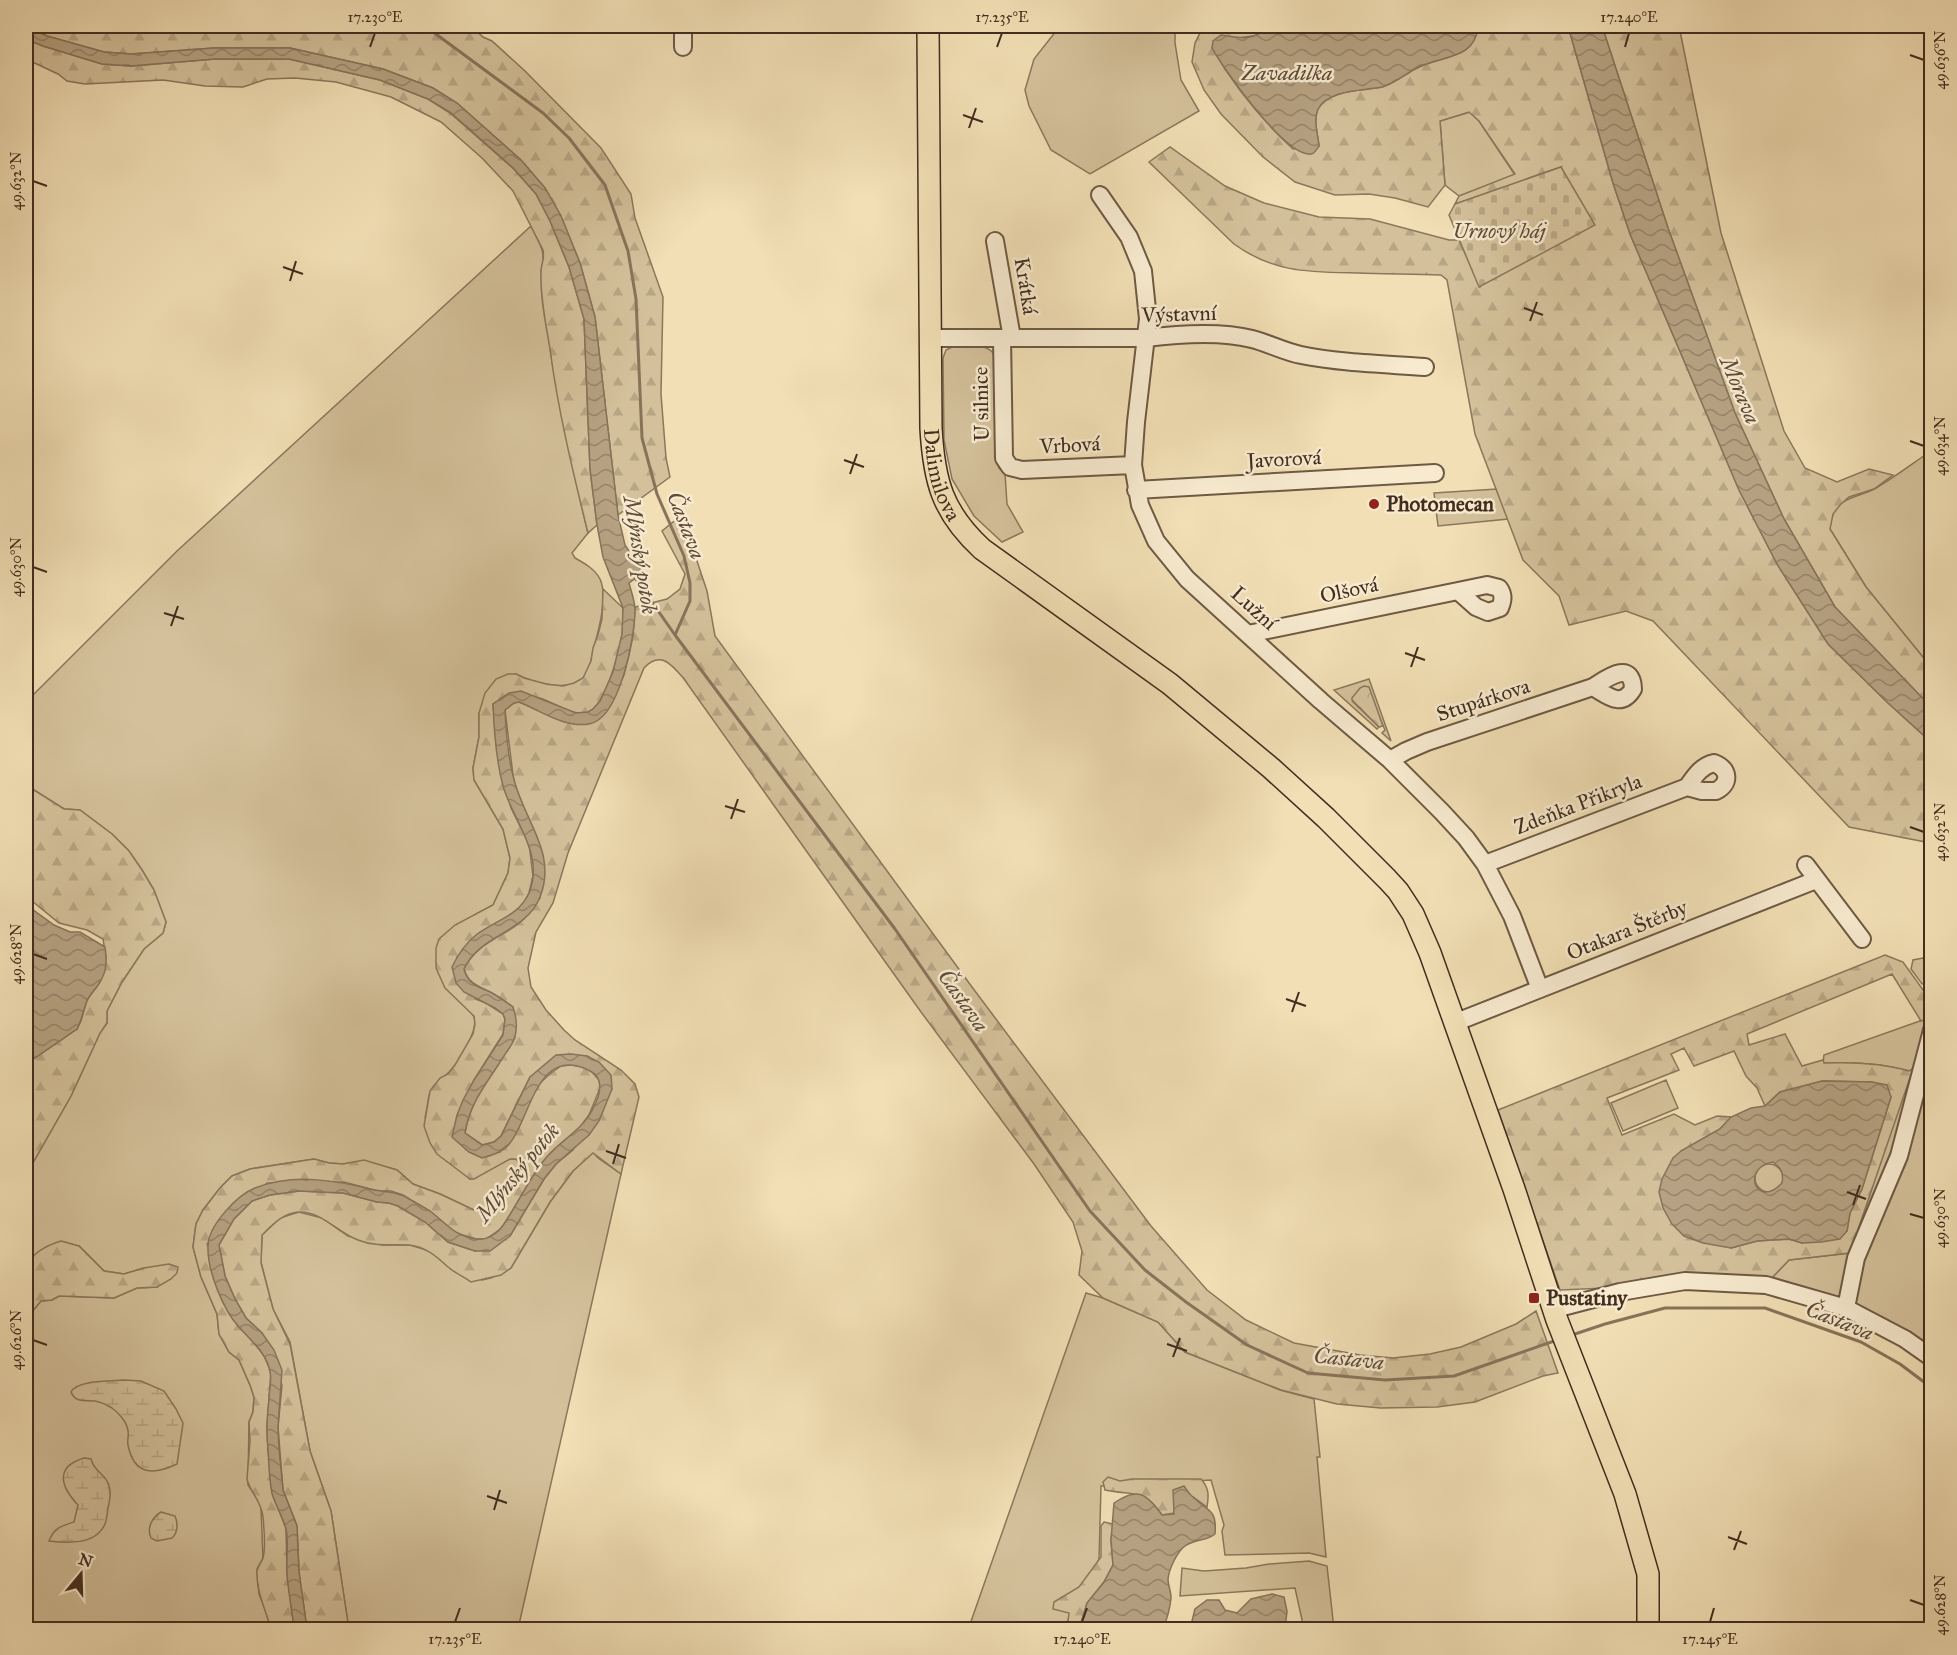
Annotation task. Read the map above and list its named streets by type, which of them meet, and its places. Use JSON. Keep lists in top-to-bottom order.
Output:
{
  "streets": {
    "main road": ["Dalimilova"],
    "street": [
      "Krátká",
      "Výstavní",
      "U silnice",
      "Vrbová",
      "Javorová",
      "Olšová",
      "Lužní",
      "Stupárkova",
      "Zdeňka Přikryla",
      "Otakara Štěrby"
    ]
  },
  "crossings": [
    ["Krátká", "Výstavní"],
    ["Krátká", "U silnice"],
    ["Výstavní", "U silnice"],
    ["Výstavní", "Dalimilova"],
    ["Výstavní", "Lužní"],
    ["U silnice", "Vrbová"],
    ["Vrbová", "Lužní"],
    ["Javorová", "Lužní"],
    ["Dalimilova", "Otakara Štěrby"],
    ["Olšová", "Lužní"],
    ["Lužní", "Stupárkova"],
    ["Lužní", "Zdeňka Přikryla"],
    ["Lužní", "Otakara Štěrby"]
  ],
  "water": [
    "Zavadilka",
    "Morava",
    "Častava",
    "Mlýnský potok"
  ],
  "parks": ["Urnový háj"],
  "places": {
    "other": ["Photomecan"],
    "transit": ["Pustatiny"]
  },
  "north": "top",
  "coordinates": [
    "17.230°E",
    "17.235°E",
    "17.240°E",
    "49.636°N",
    "49.632°N",
    "49.634°N",
    "49.630°N",
    "49.628°N",
    "49.626°N",
    "17.245°E"
  ]
}
